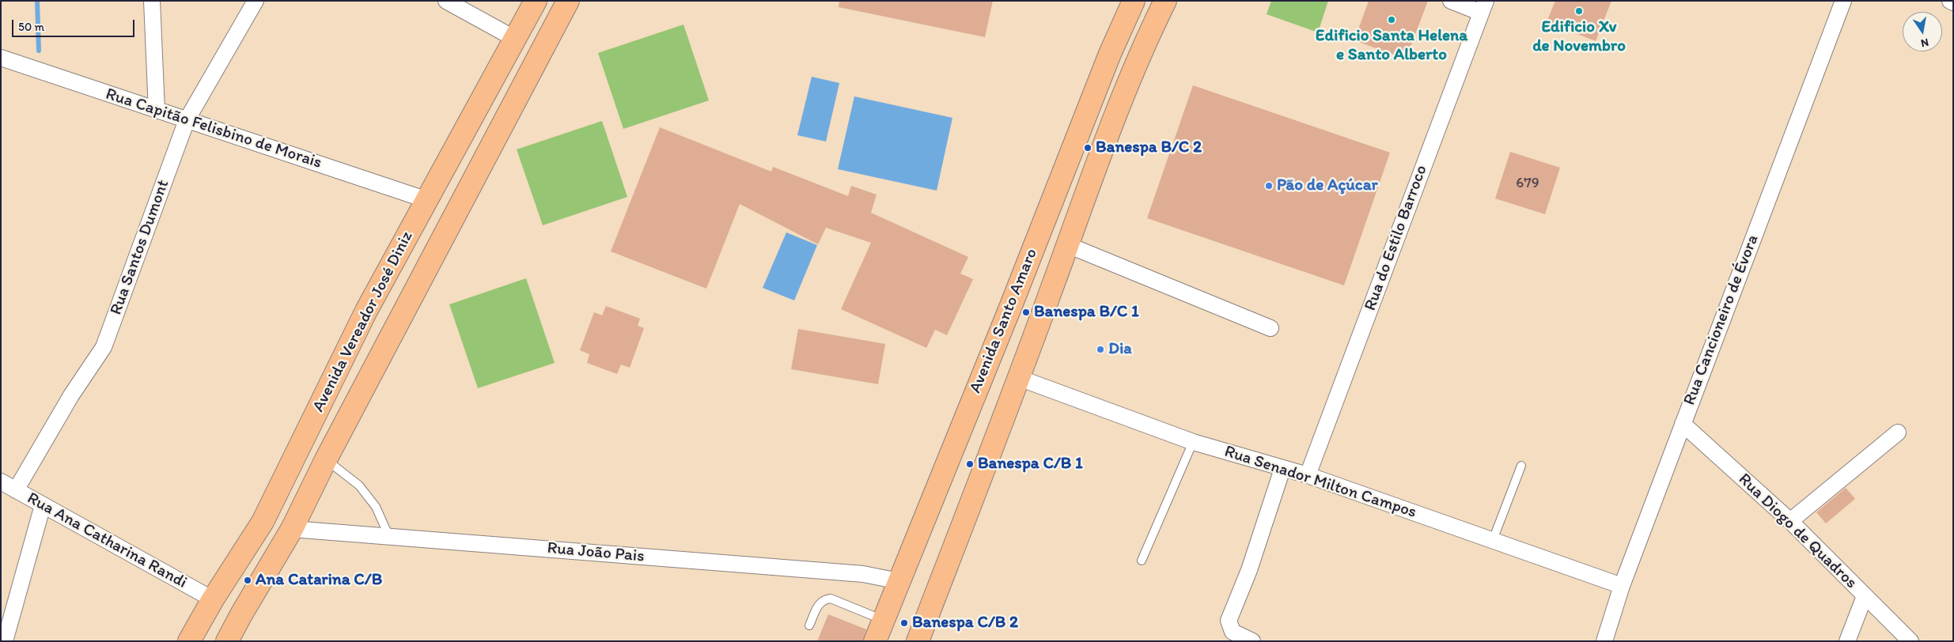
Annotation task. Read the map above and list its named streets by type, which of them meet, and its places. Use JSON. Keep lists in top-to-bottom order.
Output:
{
  "streets": {
    "main road": ["Avenida Santo Amaro", "Avenida Vereador José Diniz"],
    "street": [
      "Rua Capitão Felisbino de Morais",
      "Rua do Estilo Barroco",
      "Rua Santos Dumont",
      "Rua Cancioneiro de Évora",
      "Rua Senador Milton Campos",
      "Rua Diogo de Quadros",
      "Rua Ana Catharina Randi",
      "Rua João Pais"
    ]
  },
  "crossings": [
    ["Rua Capitão Felisbino de Morais", "Rua Santos Dumont"],
    ["Rua Capitão Felisbino de Morais", "Avenida Vereador José Diniz"],
    ["Rua do Estilo Barroco", "Rua Senador Milton Campos"],
    ["Rua Santos Dumont", "Rua Ana Catharina Randi"],
    ["Rua Cancioneiro de Évora", "Rua Senador Milton Campos"],
    ["Rua Cancioneiro de Évora", "Rua Diogo de Quadros"],
    ["Avenida Santo Amaro", "Rua Senador Milton Campos"],
    ["Avenida Santo Amaro", "Rua João Pais"],
    ["Avenida Vereador José Diniz", "Rua Ana Catharina Randi"],
    ["Avenida Vereador José Diniz", "Rua João Pais"]
  ],
  "places": [
    "Edificio Xv de Novembro",
    "Edificio Santa Helena e Santo Alberto",
    "Banespa B/C 2",
    "Pão de Açúcar",
    "Banespa B/C 1",
    "Dia",
    "Banespa C/B 1",
    "Ana Catarina C/B",
    "Banespa C/B 2"
  ],
  "house_numbers": ["679"],
  "scale_bar": "50 m",
  "north": "bottom"
}
